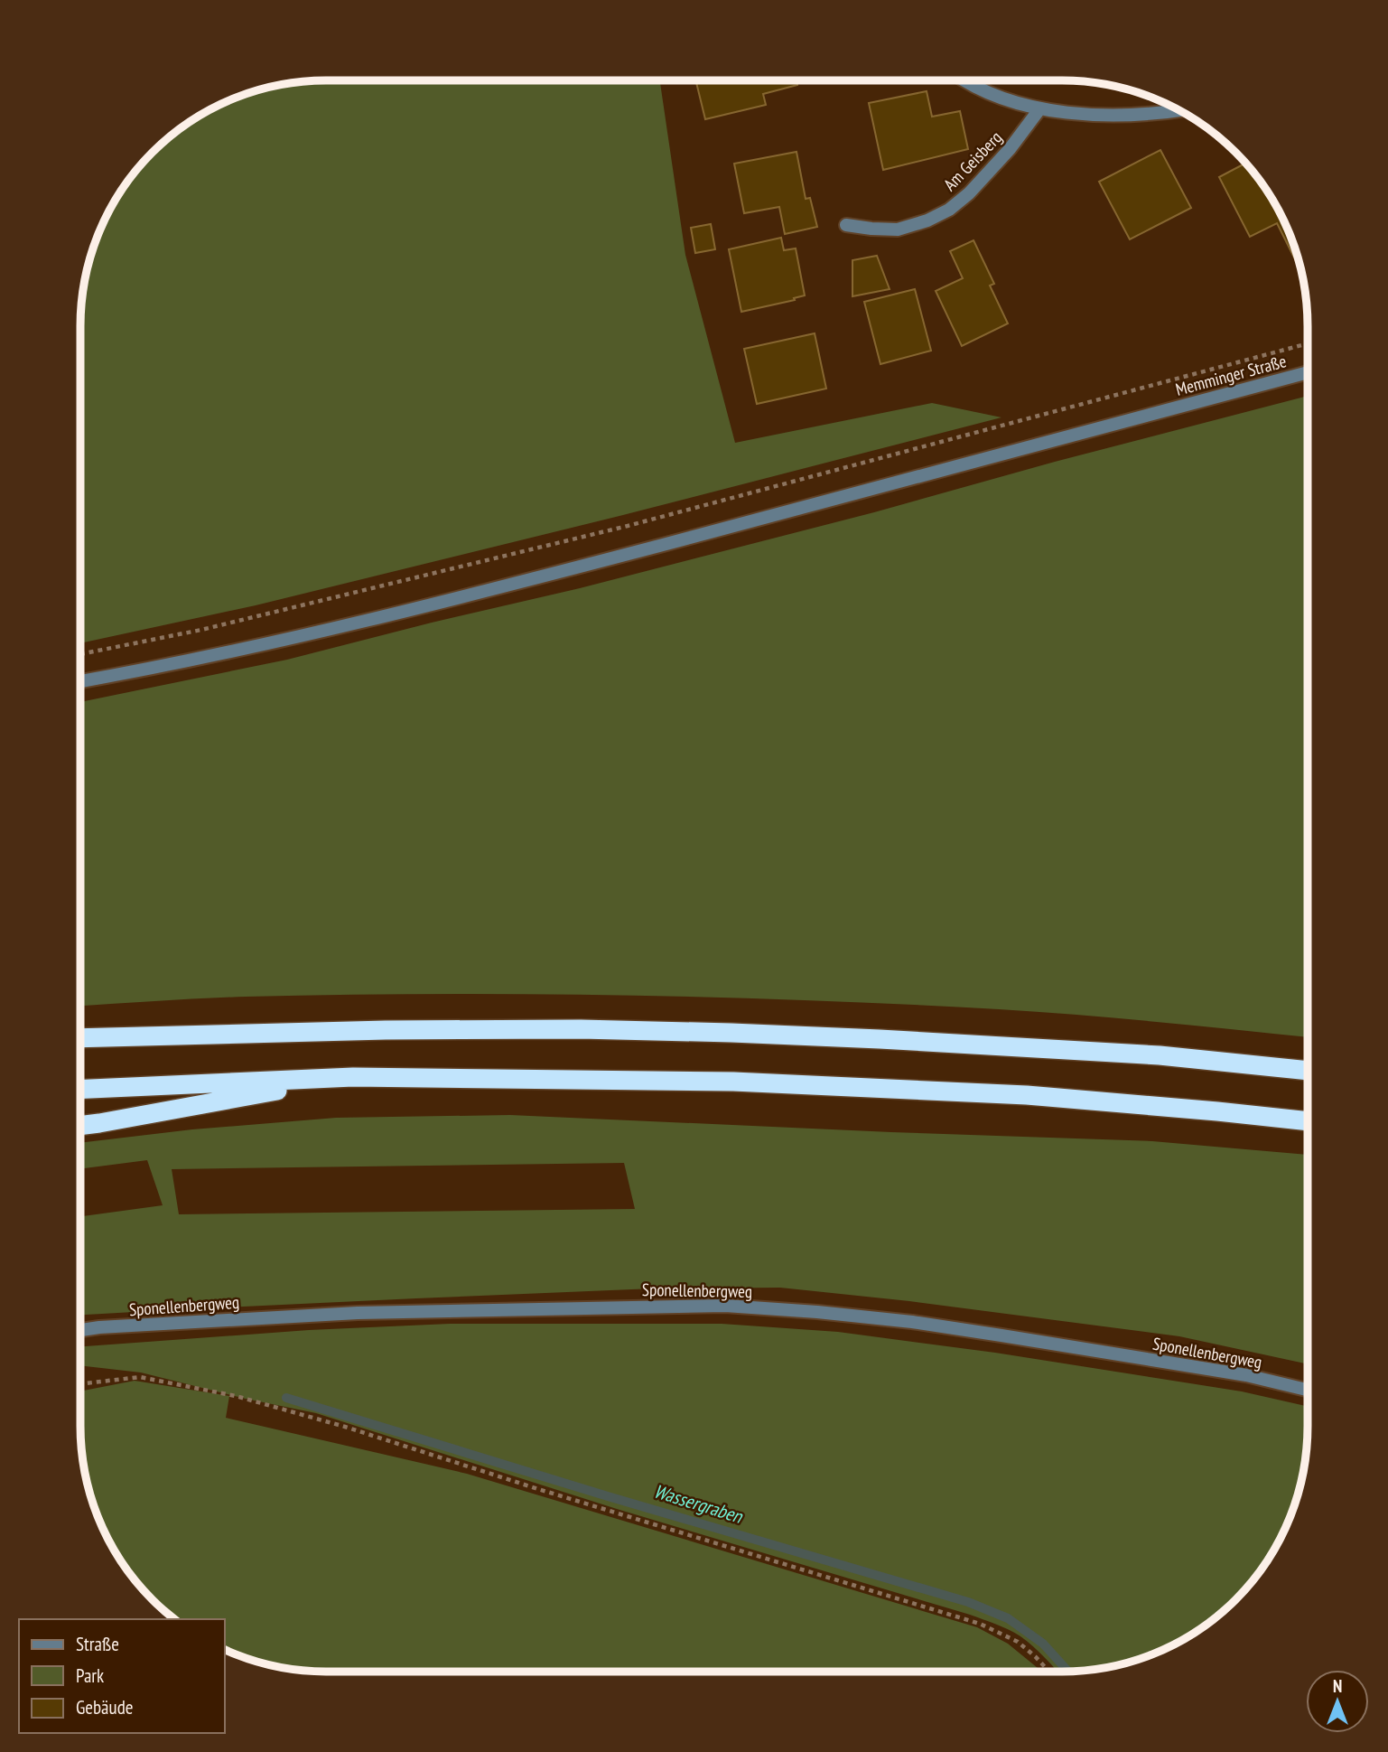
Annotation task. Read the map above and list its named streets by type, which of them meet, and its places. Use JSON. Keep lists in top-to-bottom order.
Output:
{
  "streets": {
    "street": ["Am Geisberg", "Memminger Straße", "Sponellenbergweg"]
  },
  "water": ["Wassergraben"],
  "legend": ["Straße", "Park", "Gebäude"],
  "north": "top"
}
